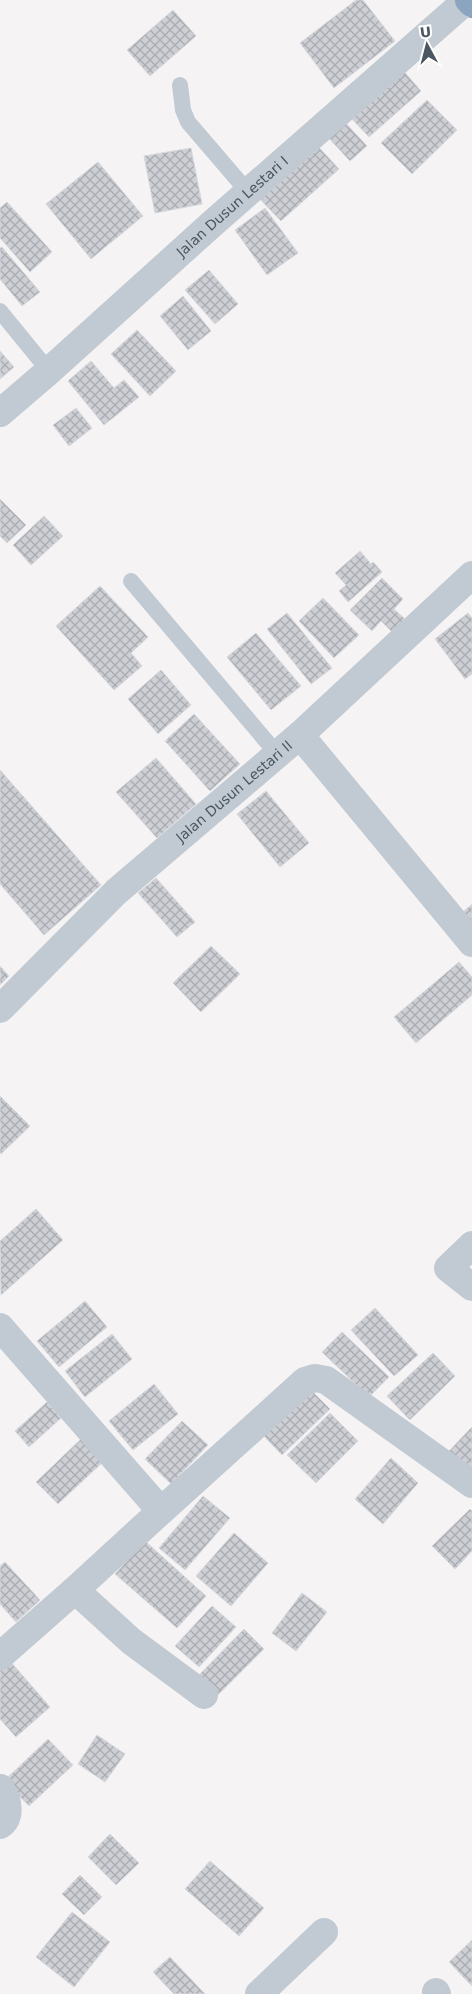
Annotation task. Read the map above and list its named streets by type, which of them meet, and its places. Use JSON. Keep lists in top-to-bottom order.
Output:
{
  "streets": {
    "street": ["Jalan Dusun Lestari I", "Jalan Dusun Lestari II"]
  },
  "north": "top"
}
